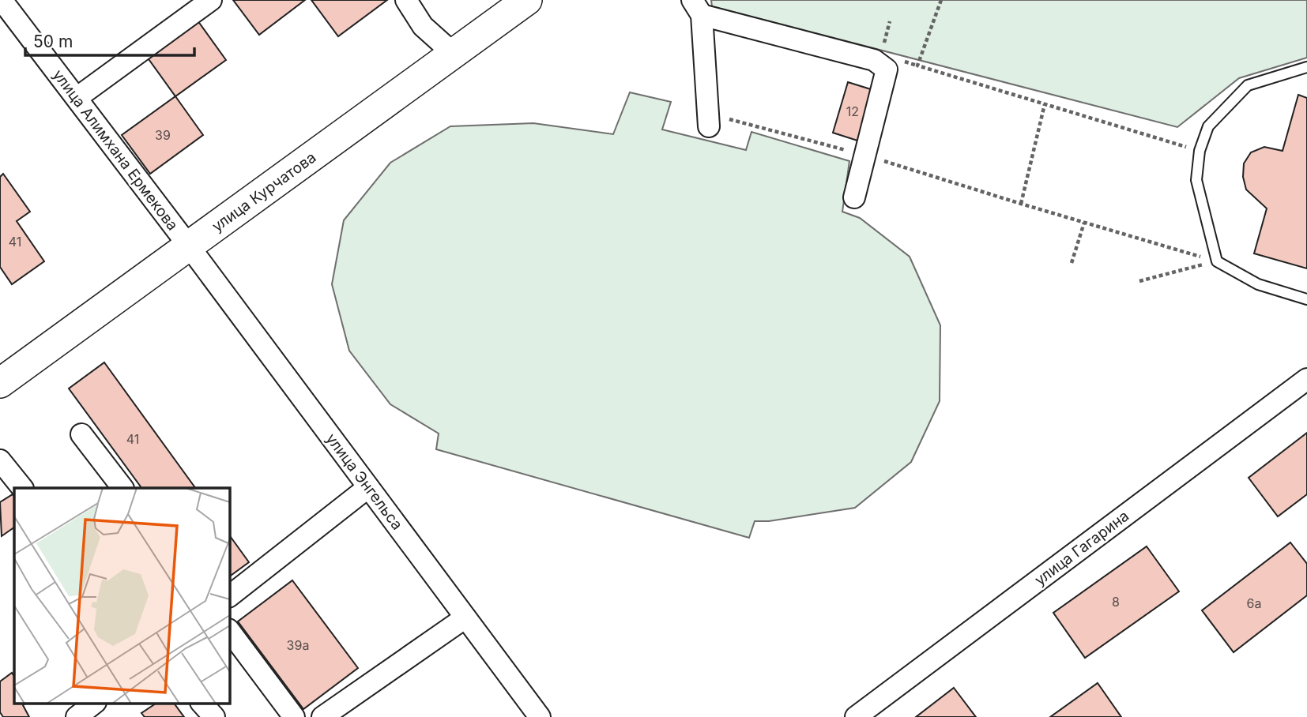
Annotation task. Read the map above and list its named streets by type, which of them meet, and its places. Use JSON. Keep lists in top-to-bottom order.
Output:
{
  "streets": {
    "street": [
      "улица Алимхана Ермекова",
      "улица Курчатова",
      "улица Энгельса",
      "улица Гагарина"
    ]
  },
  "crossings": [
    ["улица Алимхана Ермекова", "улица Курчатова"],
    ["улица Алимхана Ермекова", "улица Энгельса"],
    ["улица Курчатова", "улица Энгельса"]
  ],
  "house_numbers": [
    "12",
    "39",
    "41",
    "41",
    "8",
    "6а",
    "39а"
  ],
  "scale_bar": "50 m"
}
